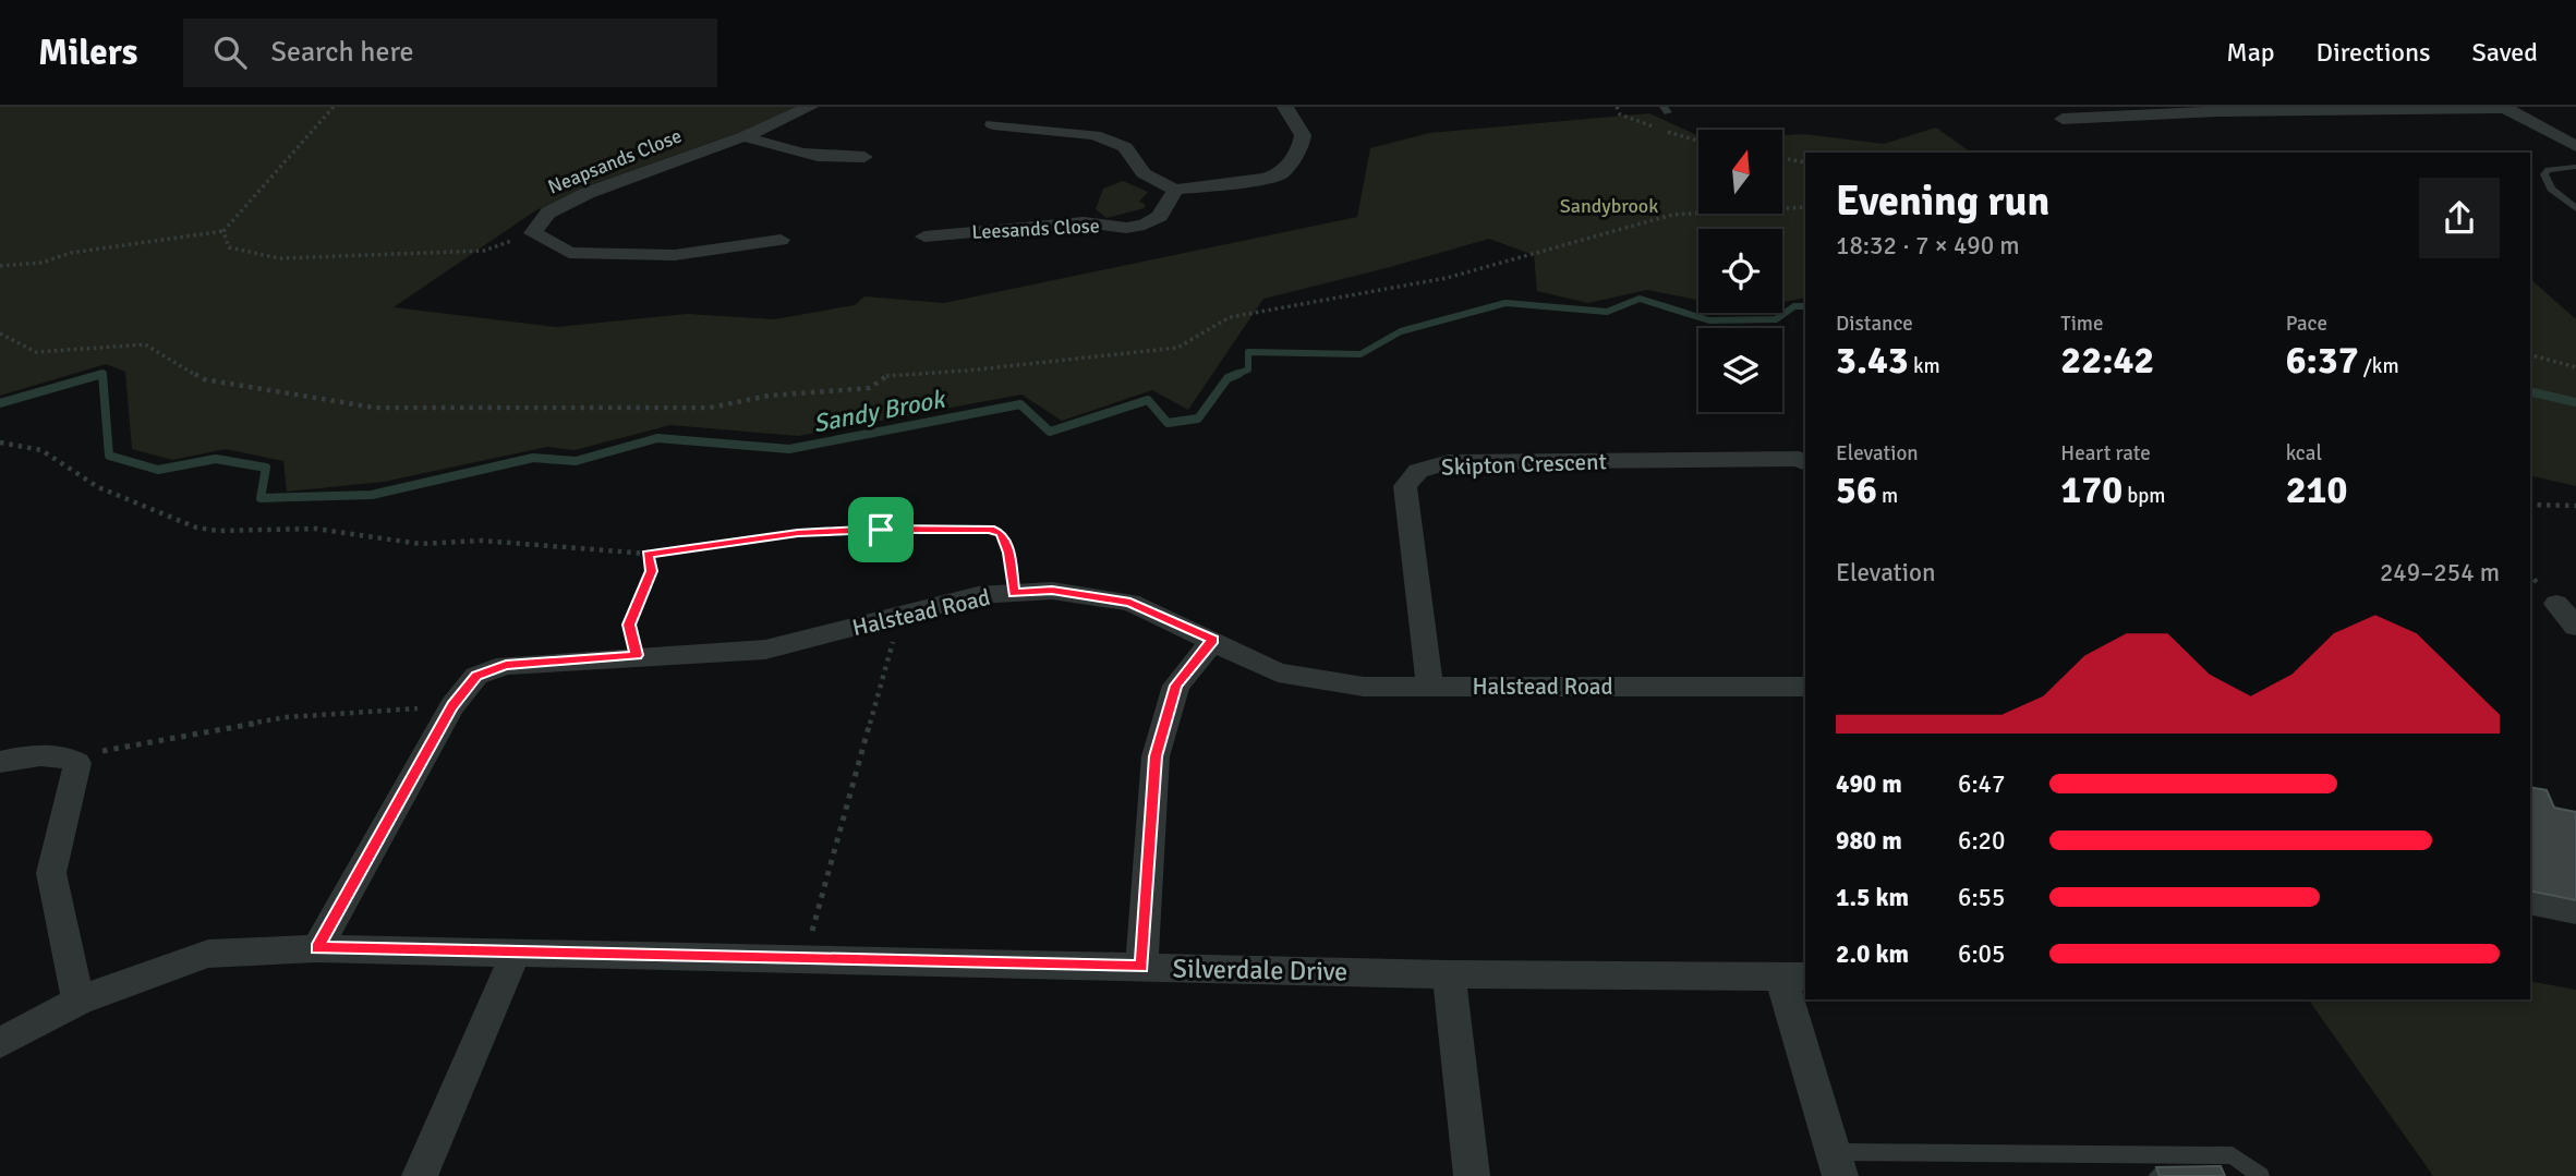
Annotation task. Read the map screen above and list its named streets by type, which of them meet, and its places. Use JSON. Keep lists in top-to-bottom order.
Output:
{
  "streets": {
    "street": [
      "Neapsands Close",
      "Leesands Close",
      "Skipton Crescent",
      "Halstead Road",
      "Silverdale Drive"
    ]
  },
  "crossings": [
    ["Skipton Crescent", "Halstead Road"],
    ["Halstead Road", "Silverdale Drive"]
  ],
  "water": ["Sandy Brook"],
  "parks": ["Sandybrook"],
  "north": "top",
  "page": {
    "header": "Milers",
    "search": "Search here",
    "nav": ["Map", "Directions", "Saved"],
    "heading": ["Evening run", "18:32 · 7 × 490 m"],
    "stats": [
      ["Distance", "3.43 km"],
      ["Time", "22:42"],
      ["Pace", "6:37 /km"],
      ["Elevation", "56 m"],
      ["Heart rate", "170 bpm"],
      ["kcal", "210"]
    ],
    "chart": ["Elevation", "249–254 m"],
    "list": [
      {
        "name": "490 m",
        "note": "6:47"
      },
      {
        "name": "980 m",
        "note": "6:20"
      },
      {
        "name": "1.5 km",
        "note": "6:55"
      },
      {
        "name": "2.0 km",
        "note": "6:05"
      }
    ]
  }
}
